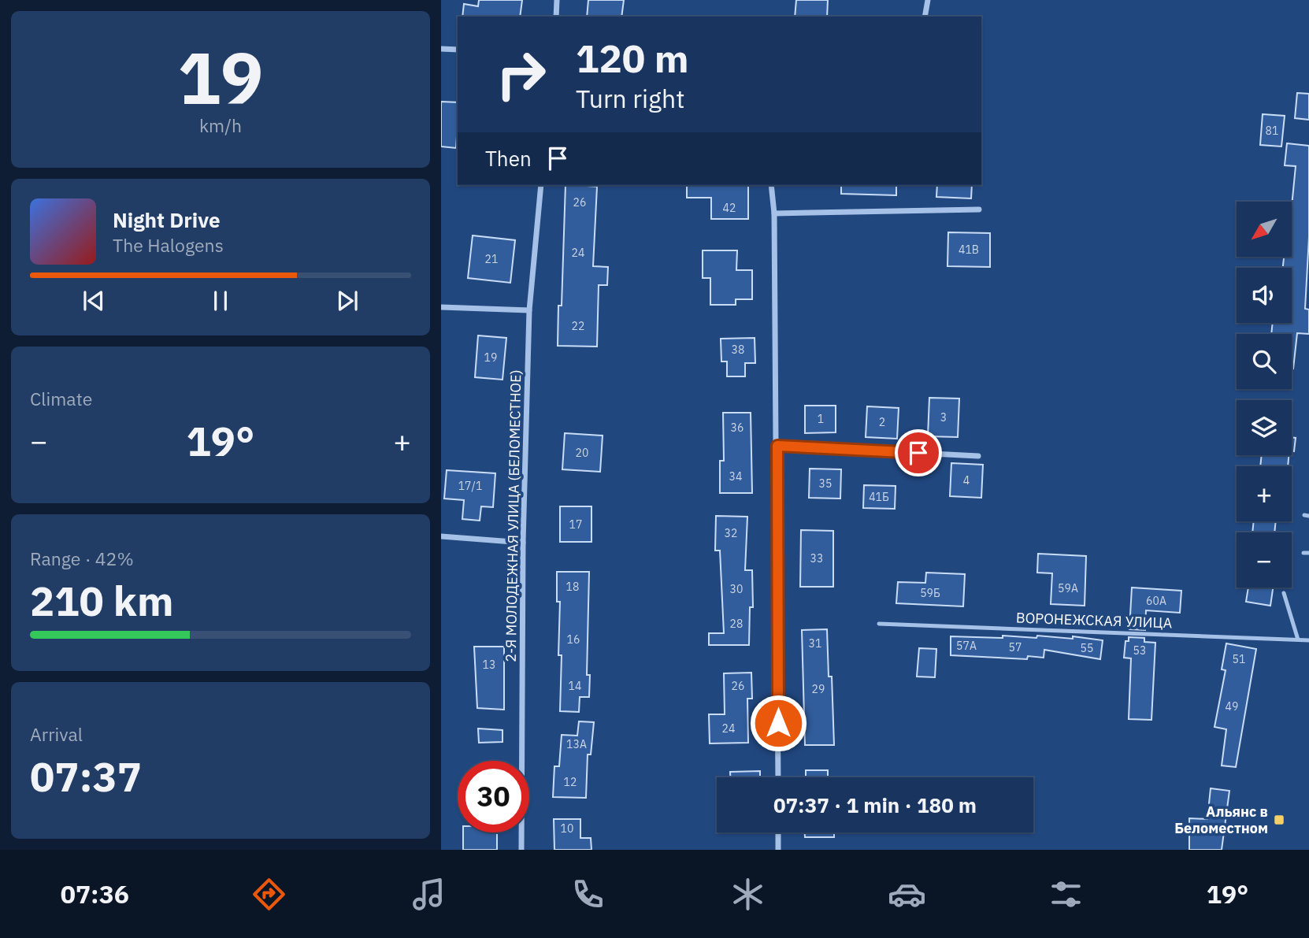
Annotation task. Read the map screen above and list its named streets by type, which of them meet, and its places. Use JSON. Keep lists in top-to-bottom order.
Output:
{
  "streets": {
    "street": ["2-Я МОЛОДЕЖНАЯ УЛИЦА (БЕЛОМЕСТНОЕ)"],
    "lane": ["ВОРОНЕЖСКАЯ УЛИЦА"]
  },
  "places": {
    "transit": ["Альянс в Беломестном"]
  },
  "house_numbers": [
    "81",
    "26",
    "42",
    "41В",
    "24",
    "21",
    "22",
    "38",
    "19",
    "3",
    "1",
    "2",
    "36",
    "20",
    "34",
    "4",
    "35",
    "17/1",
    "41Б",
    "17",
    "32",
    "33",
    "18",
    "59А",
    "30",
    "59Б",
    "60А",
    "28",
    "16",
    "31",
    "57А",
    "57",
    "55",
    "53",
    "51",
    "13",
    "14",
    "26",
    "29",
    "49",
    "24",
    "13А",
    "12",
    "10"
  ],
  "north": "bottom left",
  "page": {
    "tile": [
      ["19", "km/h"],
      "Climate",
      ["Range · 42%", "210 km"],
      ["Arrival", "07:37"]
    ],
    "turn": ["120 m", "Turn right"],
    "then": "Then",
    "song": ["Night Drive", "The Halogens"],
    "map_buttons": ["+", "−"],
    "heat": ["−", "19°", "+"],
    "limit": "30",
    "trip": "07:37 · 1 min · 180 m",
    "tabs": ["07:36", "19°"]
  }
}
